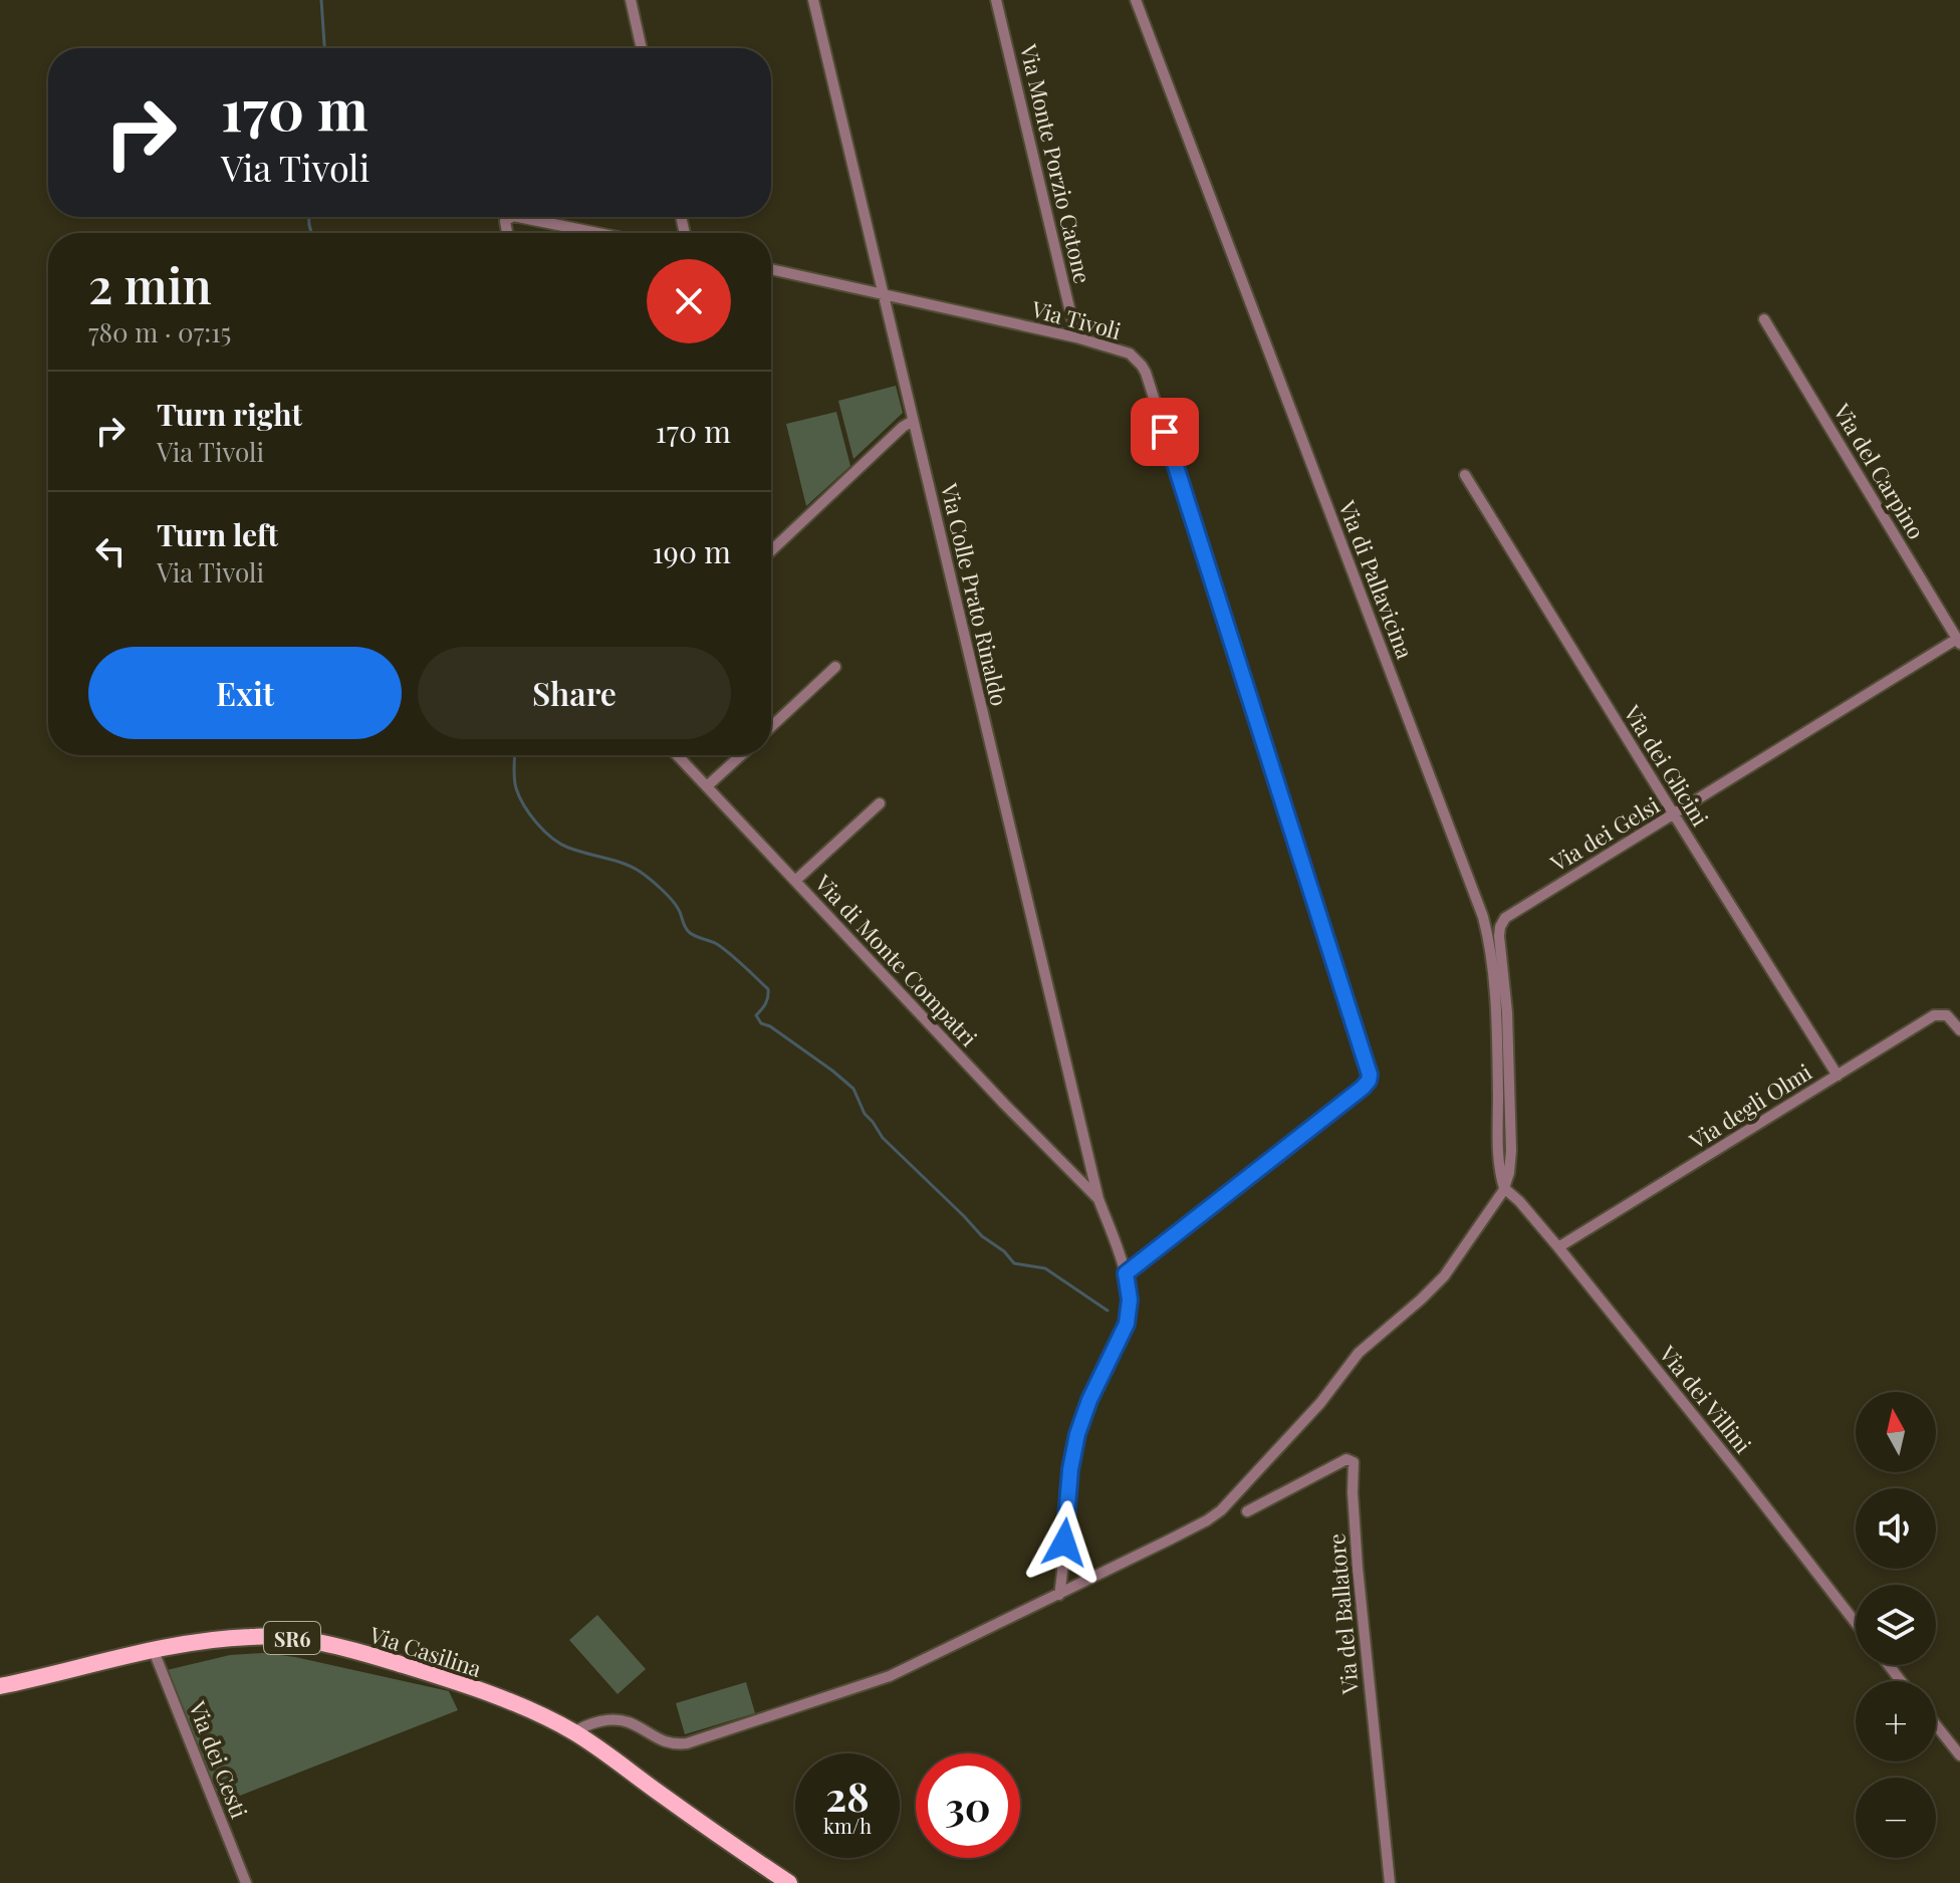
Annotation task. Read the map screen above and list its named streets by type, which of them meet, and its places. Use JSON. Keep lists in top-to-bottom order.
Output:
{
  "streets": {
    "main road": ["SR6", "Via Casilina"],
    "street": [
      "Via Monte Porzio Catone",
      "Via Tivoli",
      "Via del Carpino",
      "Via di Pallavicina",
      "Via Colle Prato Rinaldo",
      "Via dei Glicini",
      "Via dei Gelsi",
      "Via di Monte Compatri",
      "Via degli Olmi",
      "Via dei Villini",
      "Via del Ballatore",
      "Via dei Cesti"
    ]
  },
  "crossings": [
    ["Via Monte Porzio Catone", "Via Tivoli"],
    ["Via Tivoli", "Via Colle Prato Rinaldo"],
    ["Via del Carpino", "Via dei Gelsi"],
    ["Via di Pallavicina", "Via dei Gelsi"],
    ["Via di Pallavicina", "Via dei Villini"],
    ["Via Colle Prato Rinaldo", "Via di Monte Compatri"],
    ["Via dei Glicini", "Via dei Gelsi"],
    ["Via dei Glicini", "Via degli Olmi"],
    ["Via dei Gelsi", "Via dei Villini"],
    ["Via degli Olmi", "Via dei Villini"],
    ["Via Casilina", "Via dei Cesti"]
  ],
  "north": "top",
  "page": {
    "turn": ["170 m", "Via Tivoli"],
    "heading": ["2 min", "780 m · 07:15"],
    "list": [
      {
        "name": "Turn right",
        "note": "Via Tivoli",
        "value": "170 m"
      },
      {
        "name": "Turn left",
        "note": "Via Tivoli",
        "value": "190 m"
      }
    ],
    "buttons": ["Exit", "Share"],
    "map_buttons": ["+", "−"],
    "speed": "28 km/h",
    "limit": "30"
  }
}
